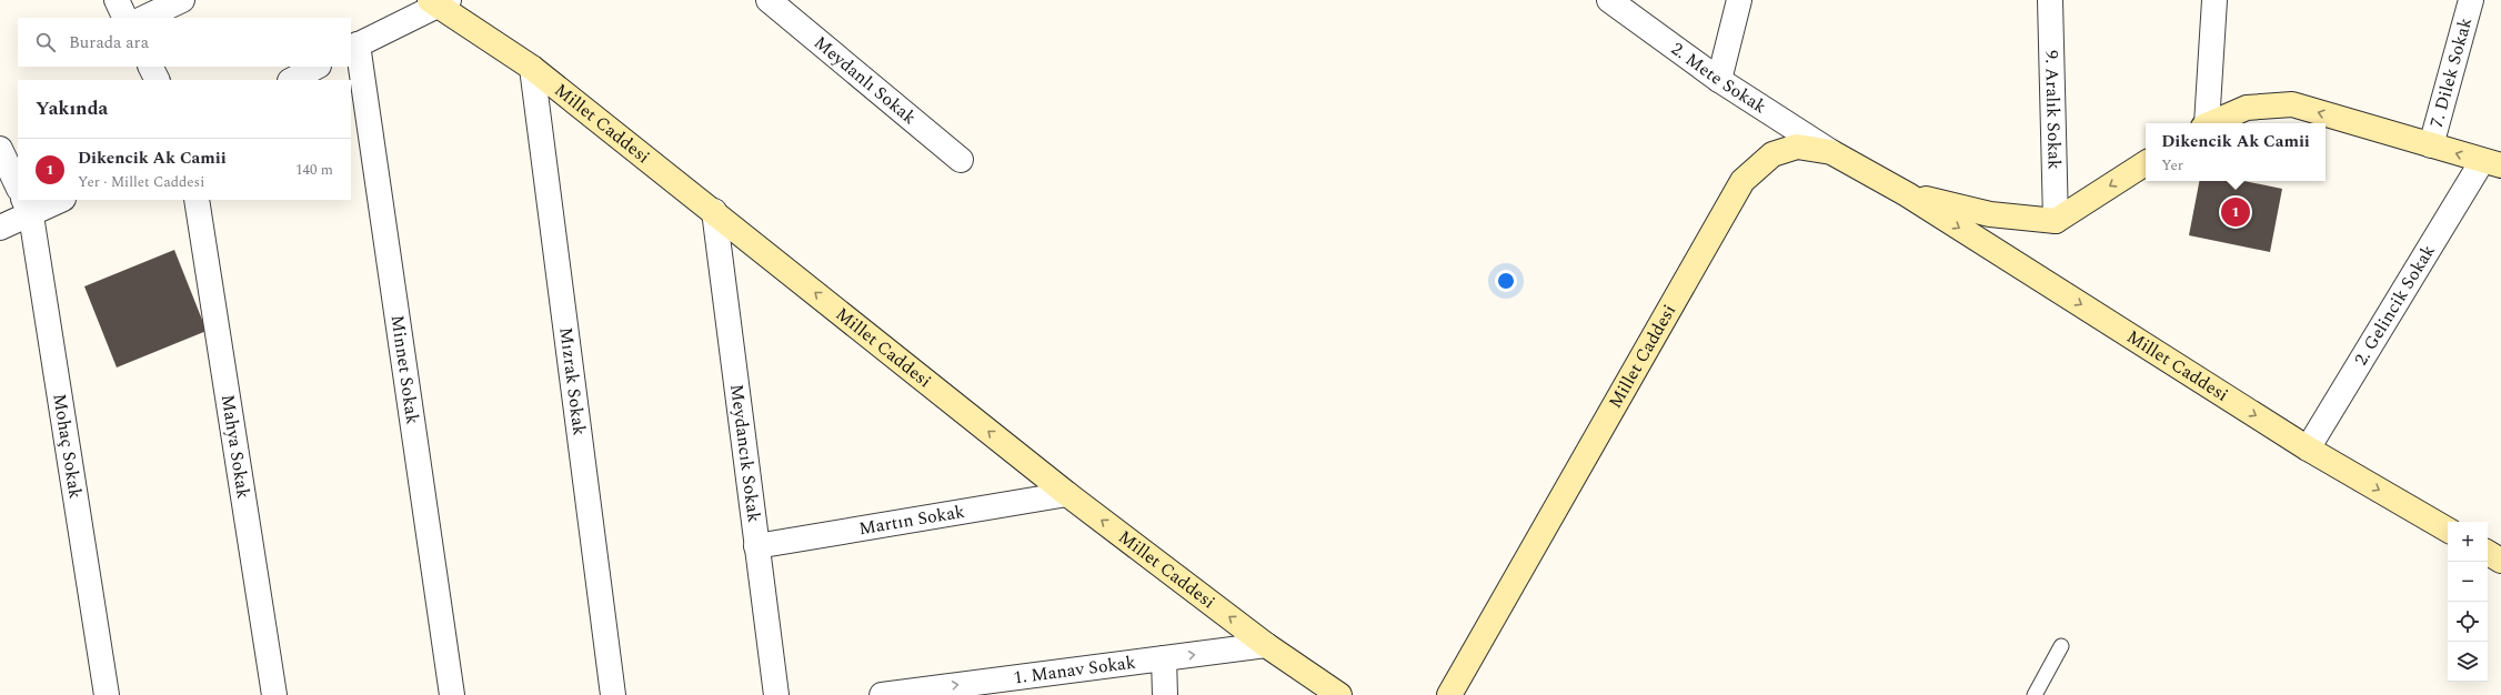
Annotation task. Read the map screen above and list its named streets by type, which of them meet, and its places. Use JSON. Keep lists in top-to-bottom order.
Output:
{
  "streets": {
    "main road": ["Millet Caddesi"],
    "street": [
      "7. Dilek Sokak",
      "2. Mete Sokak",
      "Meydanlı Sokak",
      "9. Aralık Sokak",
      "2. Gelincik Sokak",
      "Minnet Sokak",
      "Mızrak Sokak",
      "Mohaç Sokak",
      "Mahya Sokak",
      "Meydancık Sokak",
      "Martın Sokak",
      "1. Manav Sokak"
    ]
  },
  "crossings": [
    ["2. Mete Sokak", "Millet Caddesi"],
    ["9. Aralık Sokak", "Millet Caddesi"],
    ["Millet Caddesi", "2. Gelincik Sokak"],
    ["Millet Caddesi", "Mızrak Sokak"],
    ["Millet Caddesi", "Meydancık Sokak"],
    ["Millet Caddesi", "Martın Sokak"],
    ["Millet Caddesi", "1. Manav Sokak"],
    ["Meydancık Sokak", "Martın Sokak"]
  ],
  "one_way": ["1. Manav Sokak"],
  "page": {
    "search": "Burada ara",
    "heading": "Yakında",
    "popup": ["Dikencik Ak Camii", "Yer"],
    "list": [
      {
        "mark": "1",
        "name": "Dikencik Ak Camii",
        "note": "Yer · Millet Caddesi",
        "value": "140 m"
      }
    ],
    "pins": "1",
    "map_buttons": ["+", "−"]
  }
}
